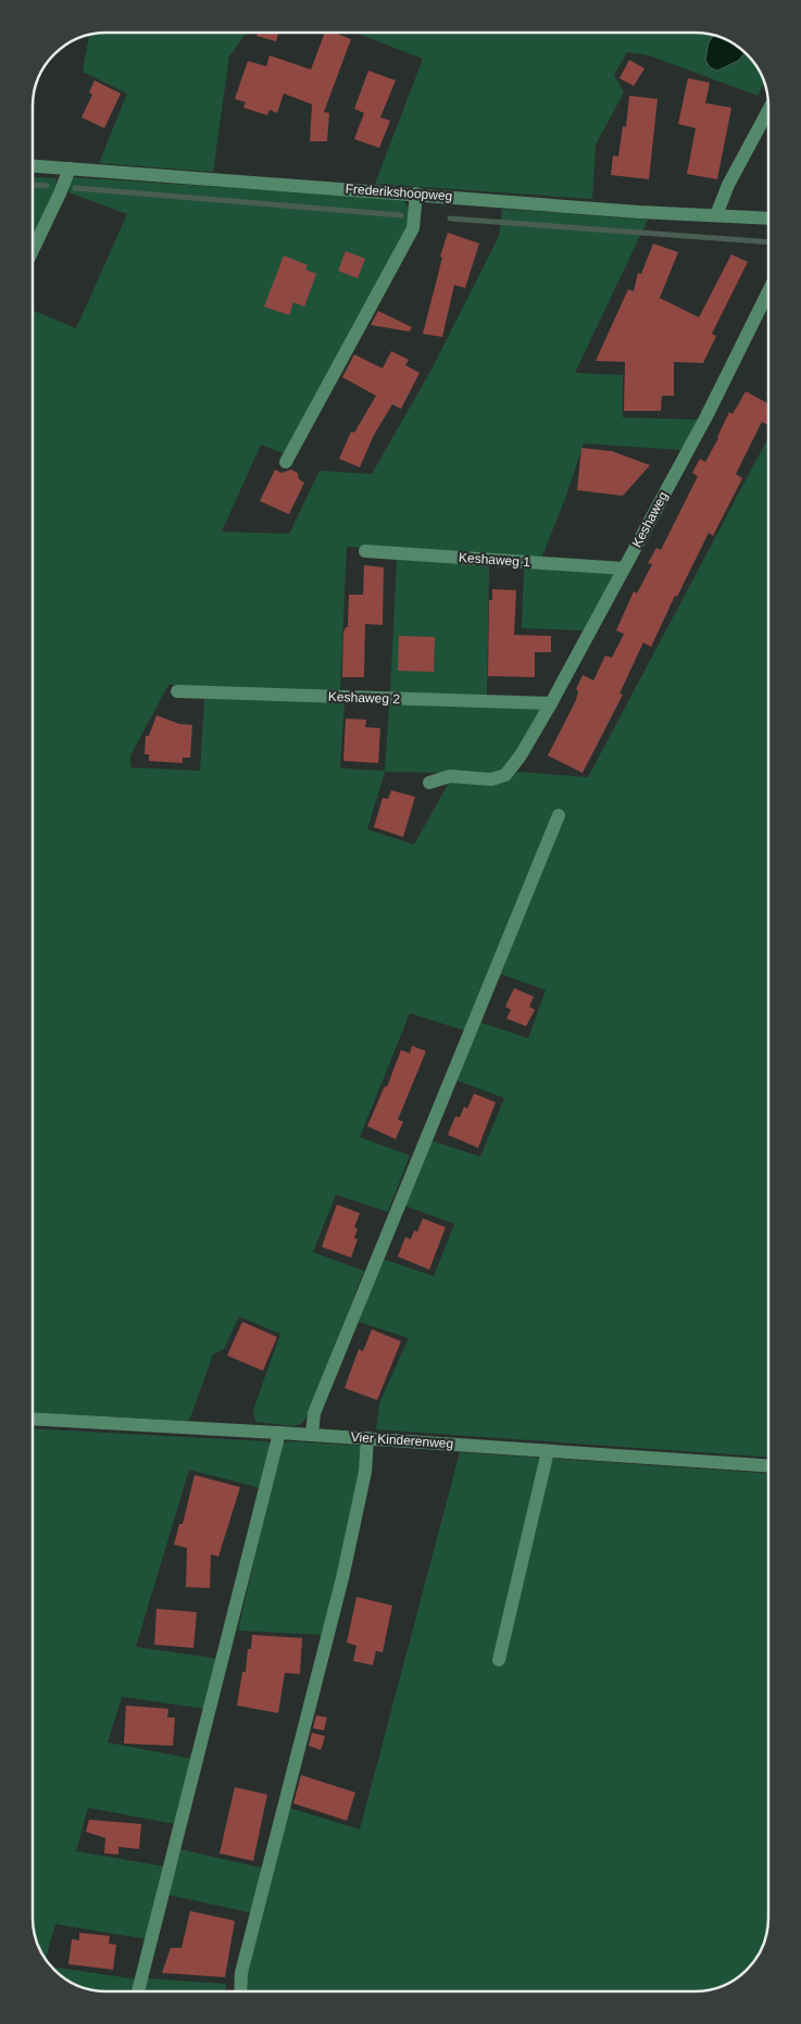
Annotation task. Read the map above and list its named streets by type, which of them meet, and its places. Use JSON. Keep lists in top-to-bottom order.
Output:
{
  "streets": {
    "street": [
      "Frederikshoopweg",
      "Keshaweg",
      "Keshaweg 1",
      "Keshaweg 2",
      "Vier Kinderenweg"
    ]
  },
  "crossings": [
    ["Keshaweg", "Keshaweg 1"],
    ["Keshaweg", "Keshaweg 2"]
  ]
}
